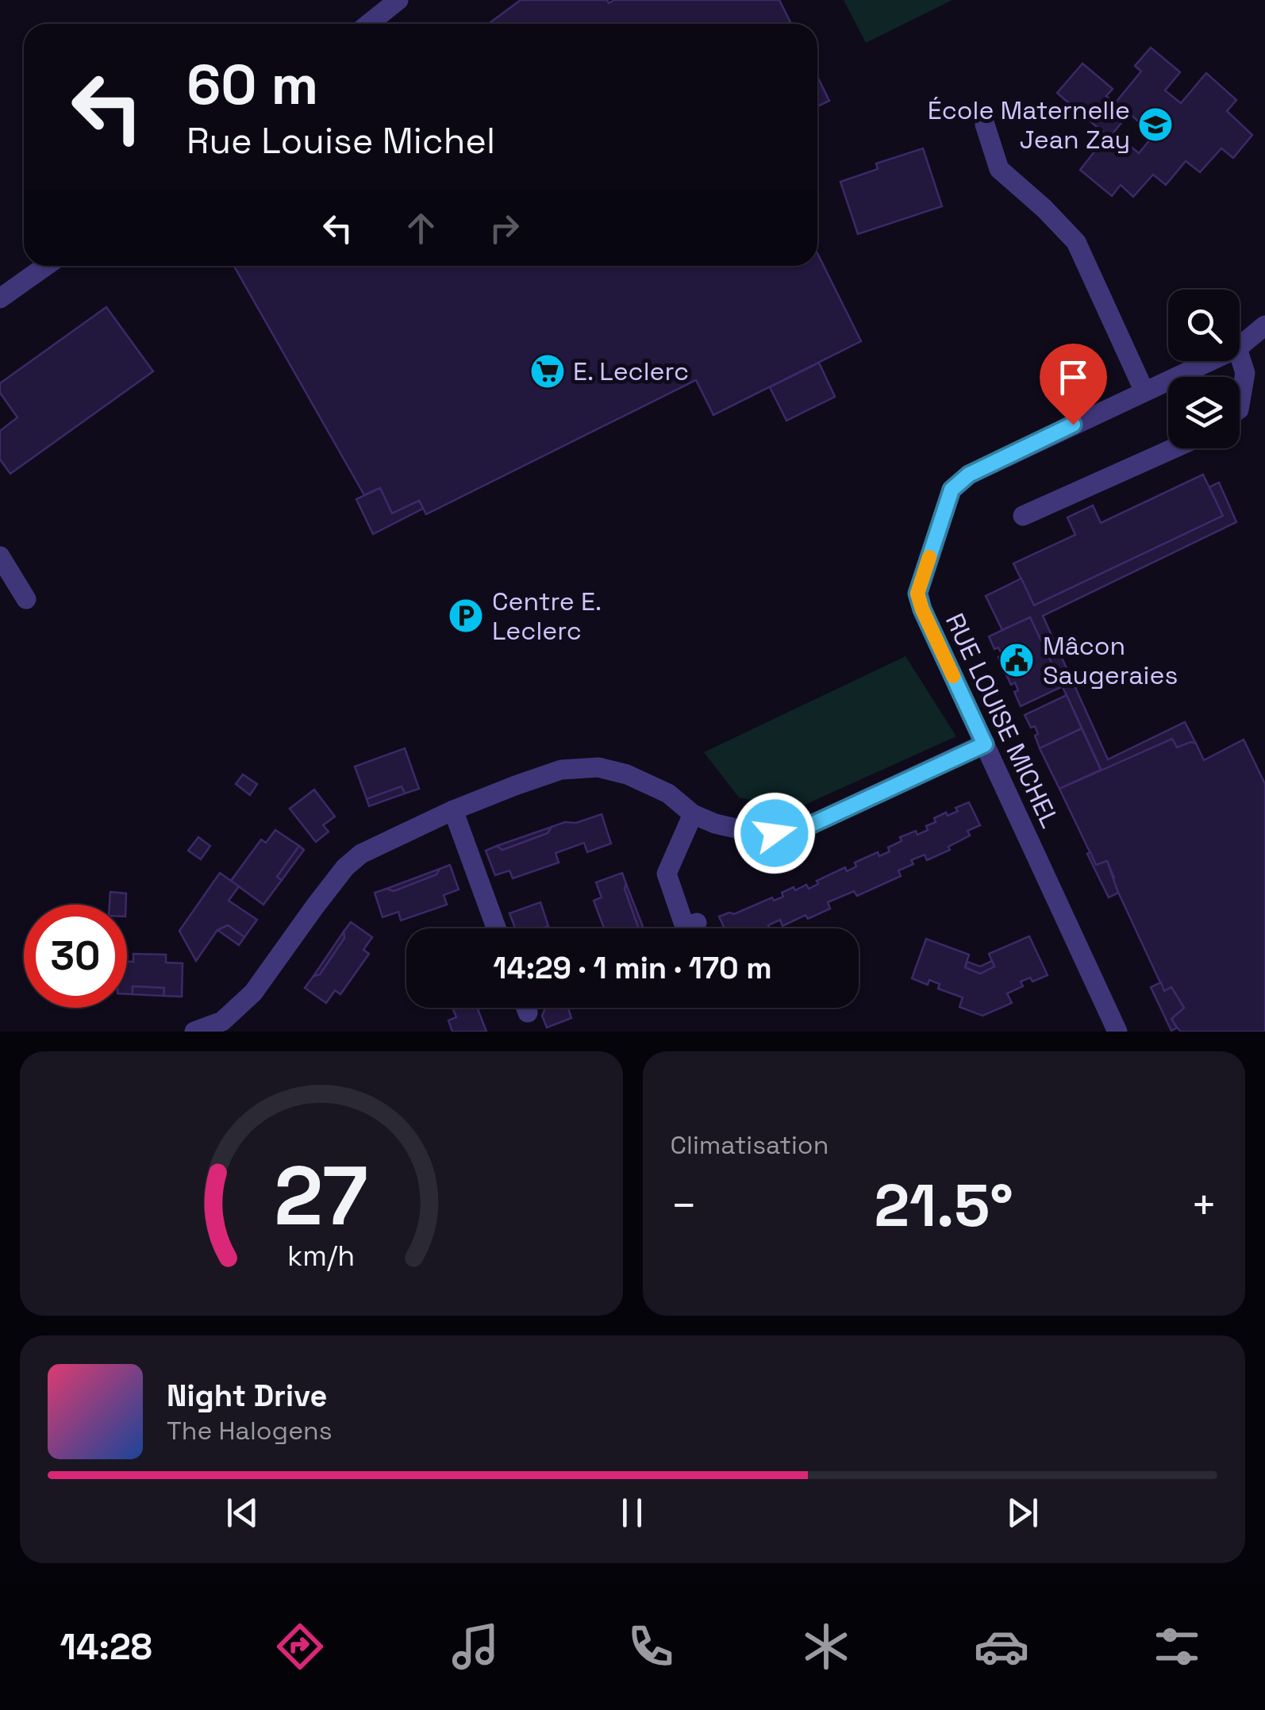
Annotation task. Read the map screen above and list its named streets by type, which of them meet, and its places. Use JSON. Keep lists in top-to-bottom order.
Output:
{
  "streets": {
    "street": ["RUE LOUISE MICHEL"]
  },
  "places": {
    "school or university": ["École Maternelle Jean Zay"],
    "supermarket": ["E. Leclerc"],
    "parking": ["Centre E. Leclerc"],
    "public building": ["Mâcon Saugeraies"]
  },
  "page": {
    "turn": ["60 m", "Rue Louise Michel"],
    "limit": "30",
    "trip": "14:29 · 1 min · 170 m",
    "tile": "Climatisation",
    "heat": ["−", "21.5°", "+"],
    "song": ["Night Drive", "The Halogens"],
    "tabs": "14:28",
    "gauge": ["27", "km/h"]
  }
}
